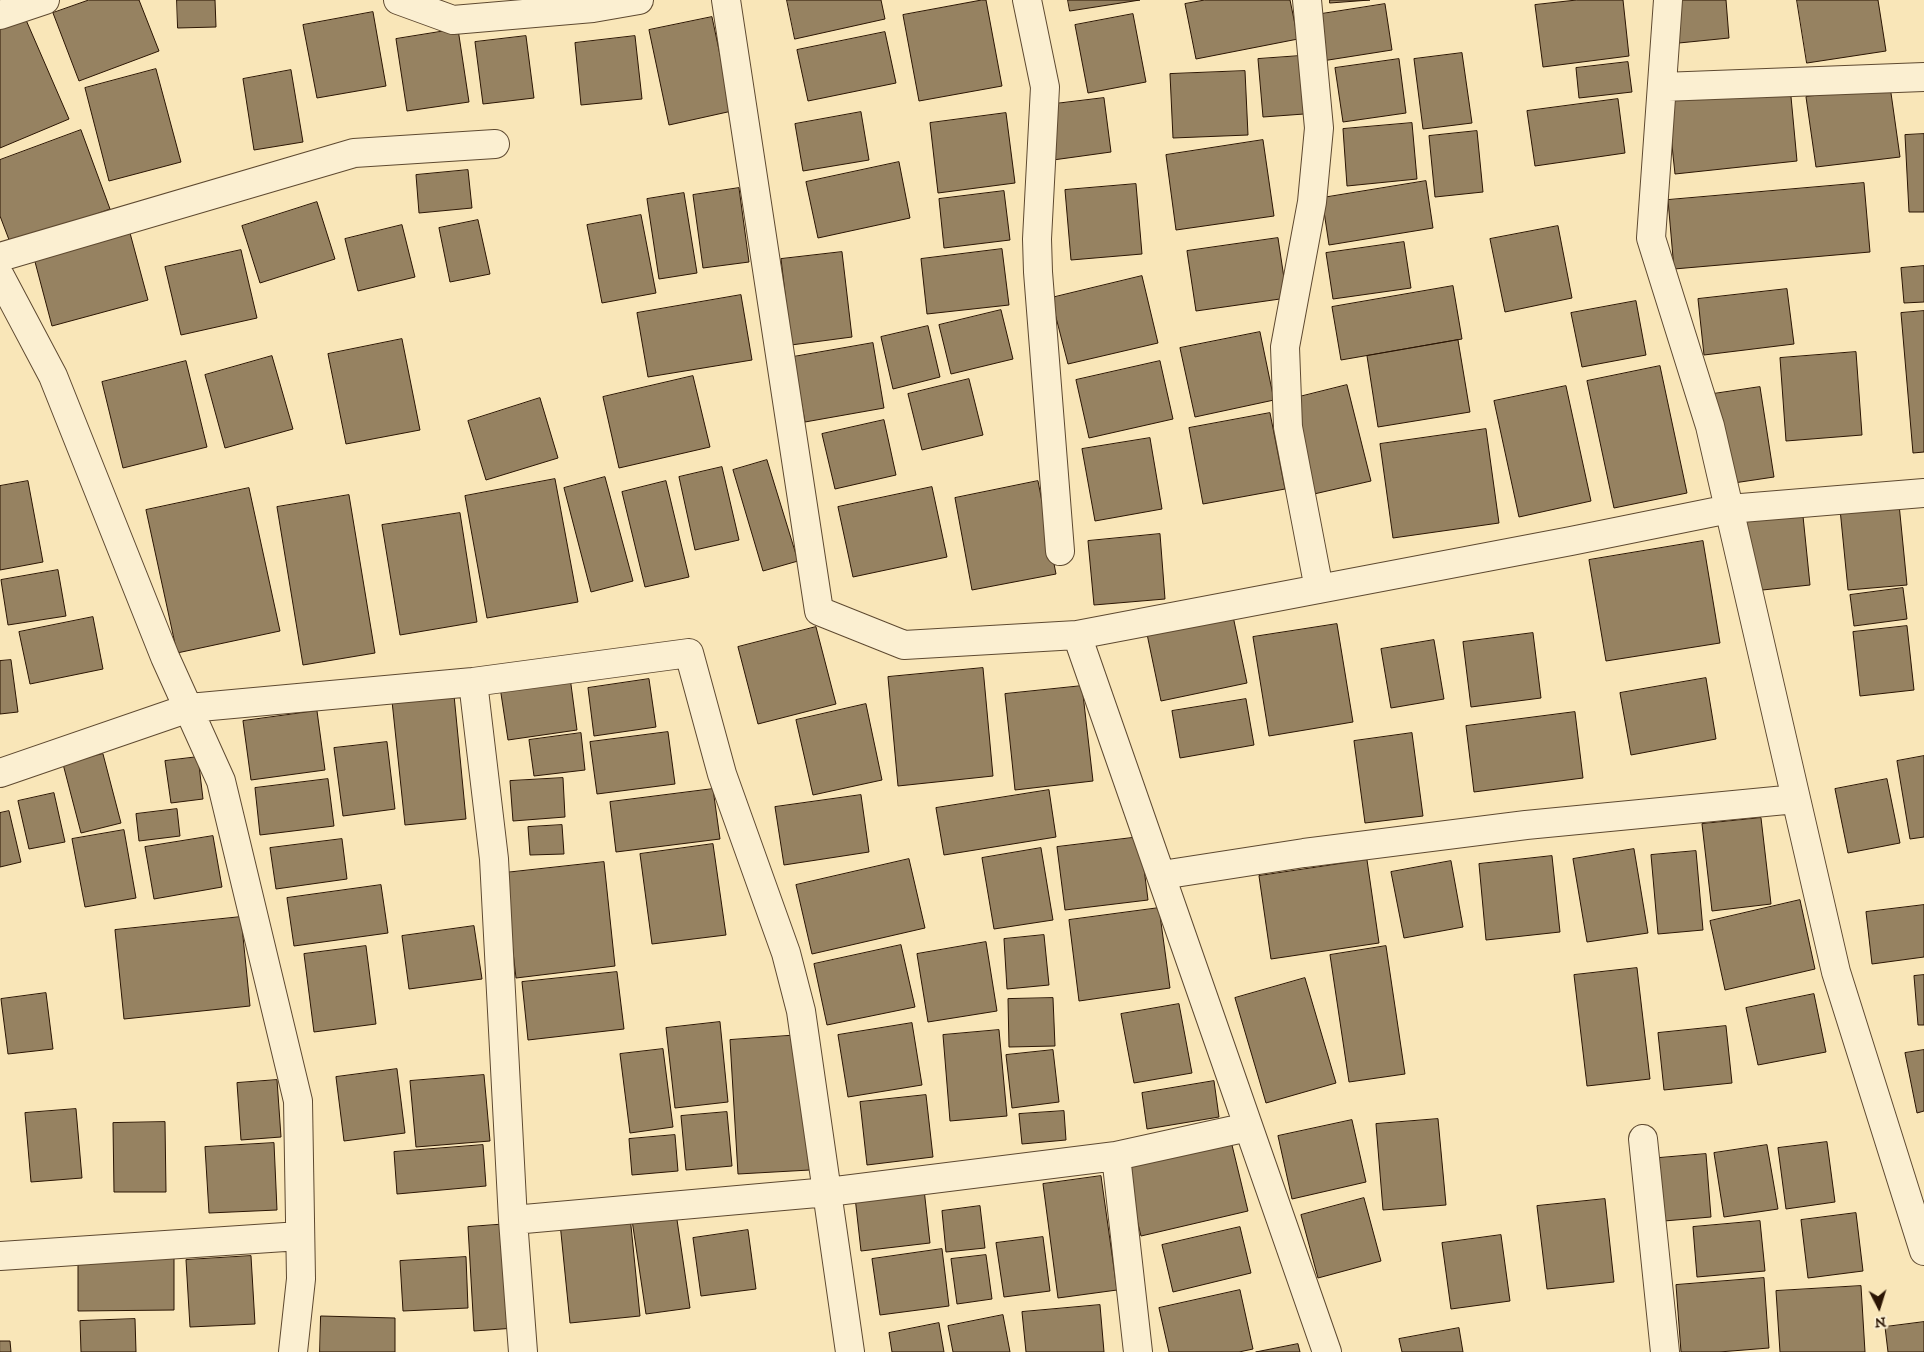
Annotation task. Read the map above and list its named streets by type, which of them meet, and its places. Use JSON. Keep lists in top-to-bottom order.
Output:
{
  "north": "bottom"
}
